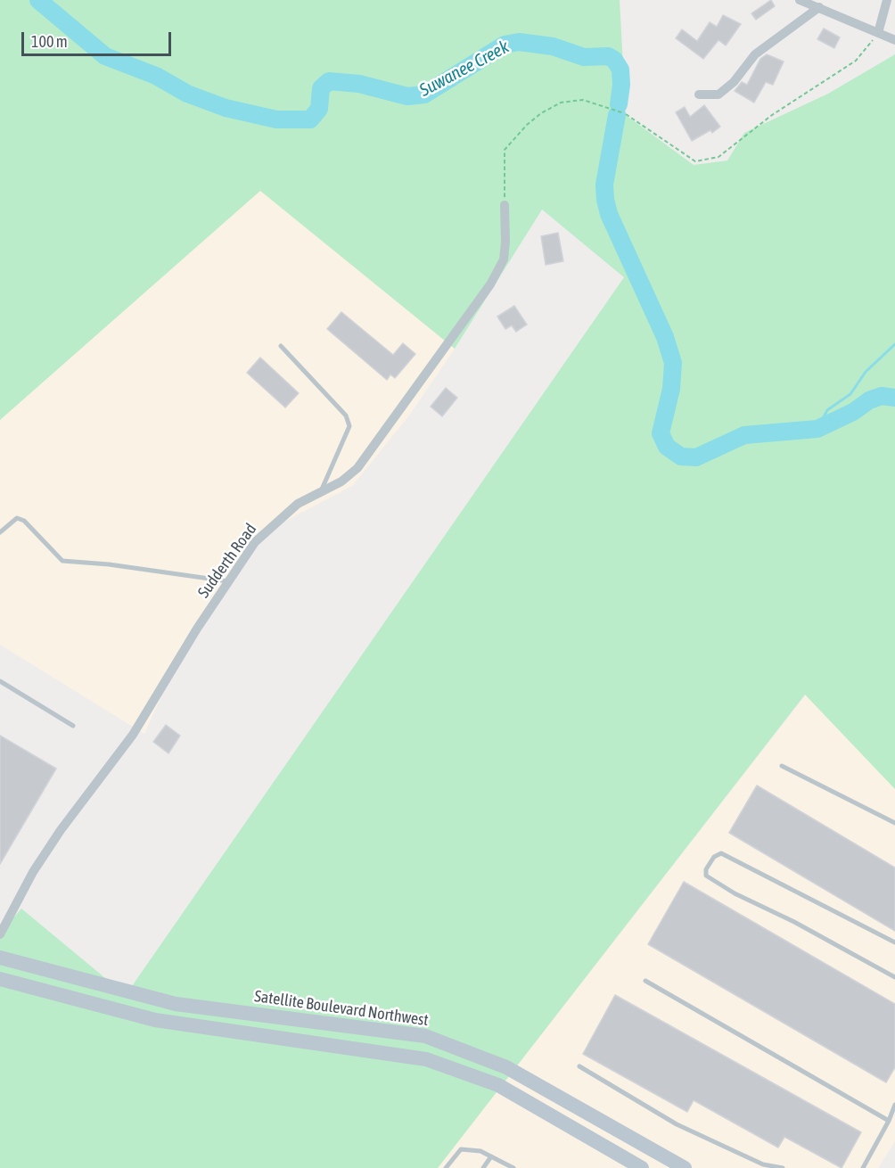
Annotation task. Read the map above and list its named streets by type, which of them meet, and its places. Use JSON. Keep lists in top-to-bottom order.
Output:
{
  "streets": {
    "main road": ["Satellite Boulevard Northwest"],
    "street": ["Sudderth Road"]
  },
  "water": ["Suwanee Creek"],
  "scale_bar": "100 m"
}
